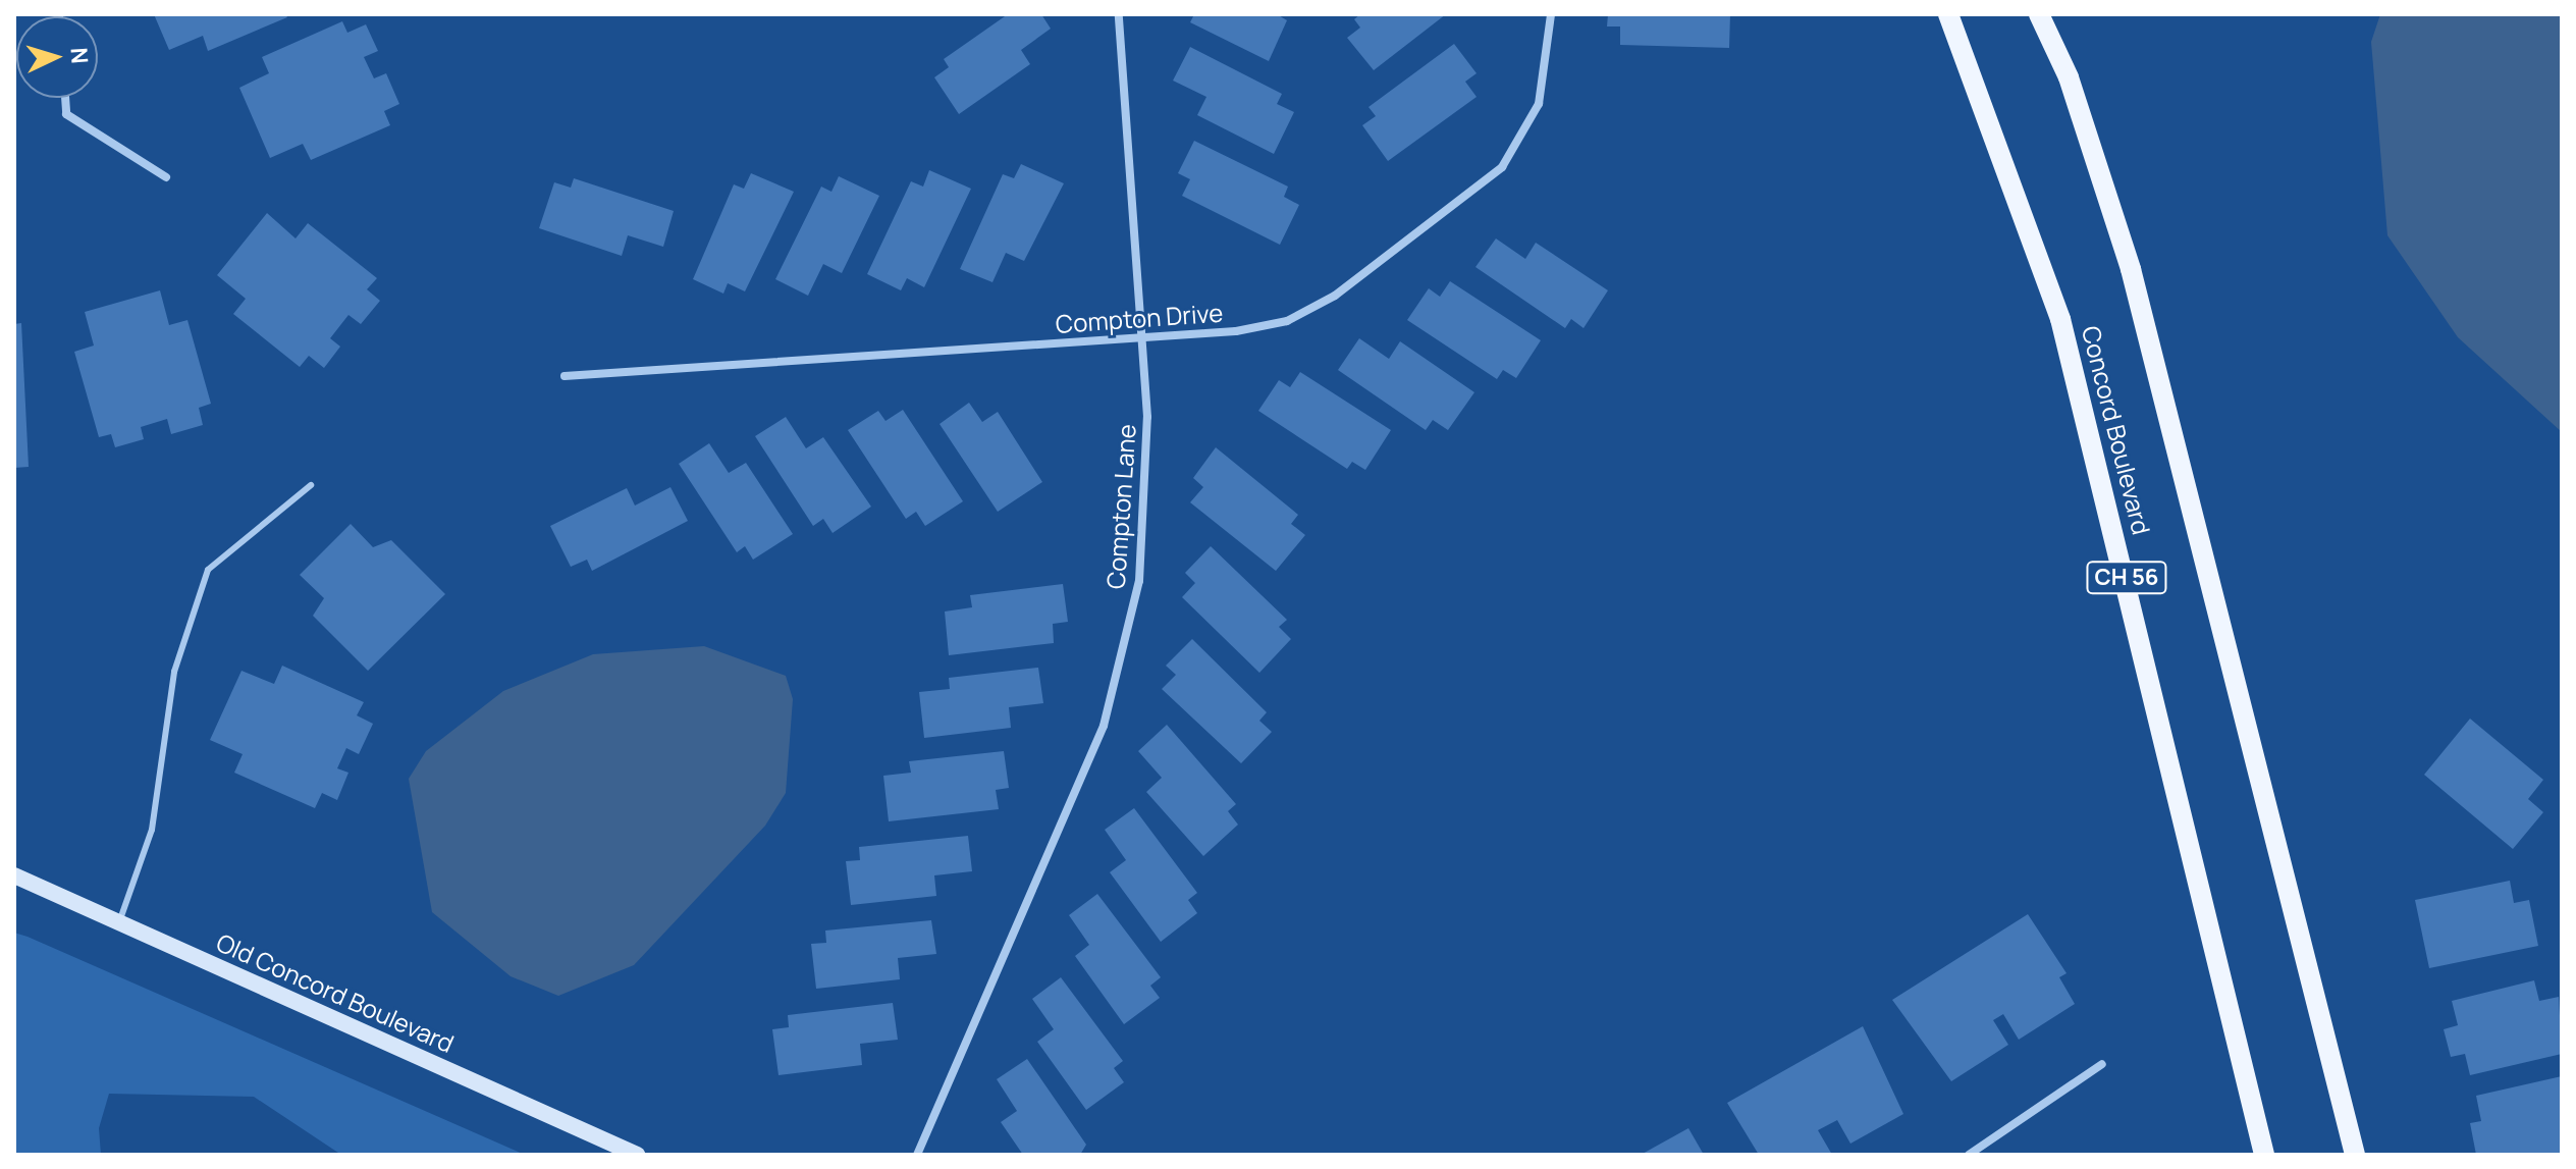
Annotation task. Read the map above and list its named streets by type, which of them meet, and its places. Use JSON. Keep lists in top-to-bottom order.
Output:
{
  "streets": {
    "main road": ["Concord Boulevard", "CH 56"],
    "street": ["Compton Drive", "Compton Lane", "Old Concord Boulevard"]
  },
  "crossings": [
    ["Compton Drive", "Compton Lane"]
  ],
  "north": "right"
}
